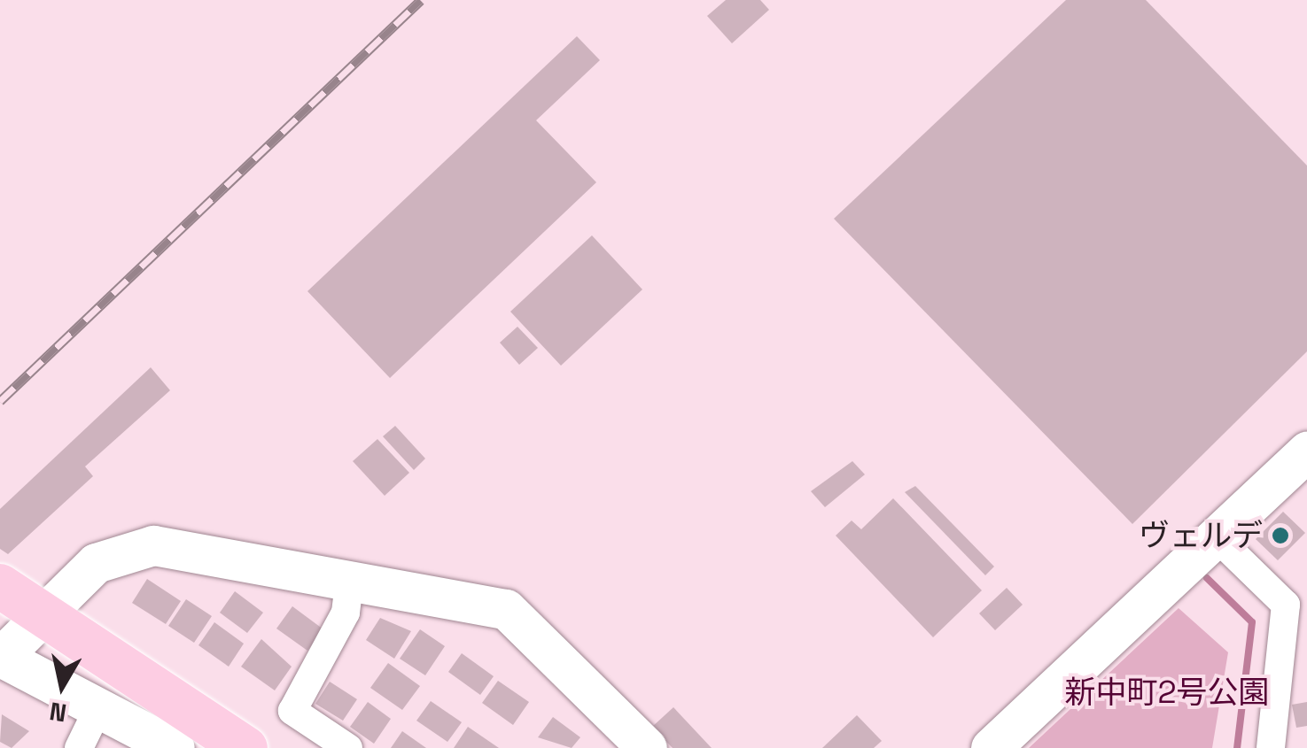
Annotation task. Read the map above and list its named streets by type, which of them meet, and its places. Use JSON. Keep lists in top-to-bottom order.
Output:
{
  "parks": ["新中町2号公園"],
  "places": ["ヴェルデ"],
  "north": "bottom"
}
